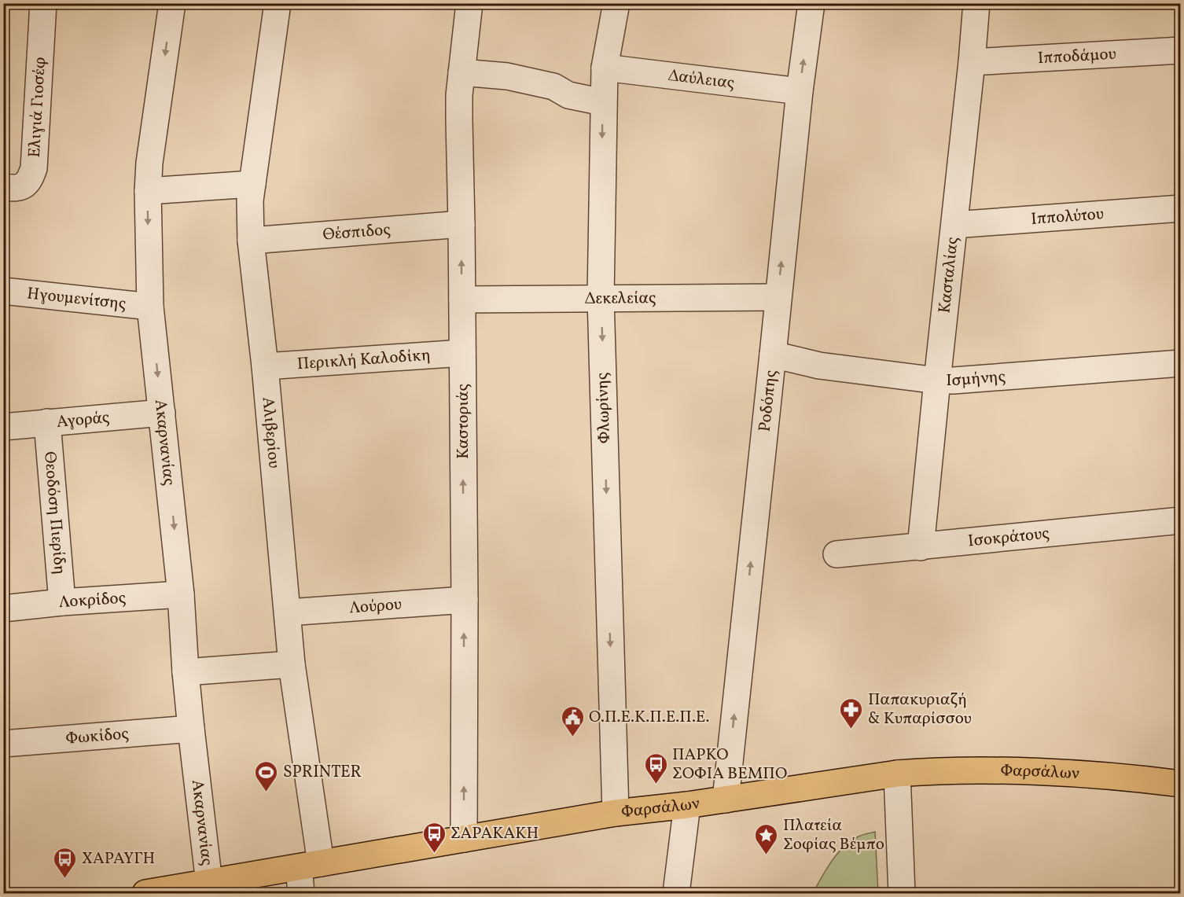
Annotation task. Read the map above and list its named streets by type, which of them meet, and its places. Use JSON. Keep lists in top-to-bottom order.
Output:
{
  "streets": {
    "main road": ["Φαρσάλων"],
    "street": [
      "Ιπποδάμου",
      "Δαύλειας",
      "Ελιγιά Γιοσέφ",
      "Ιππολύτου",
      "Θέσπιδος",
      "Κασταλίας",
      "Δεκελείας",
      "Ηγουμενίτσης",
      "Περικλή Καλοδίκη",
      "Ισμήνης",
      "Ροδόπης",
      "Φλωρίνης",
      "Αγοράς",
      "Καστοριάς",
      "Αλιβερίου",
      "Ακαρνανίας",
      "Θεοδόση Πιερίδη",
      "Ισοκράτους",
      "Λοκρίδος",
      "Λούρου",
      "Φωκίδος"
    ]
  },
  "crossings": [
    ["Ιπποδάμου", "Κασταλίας"],
    ["Δαύλειας", "Ροδόπης"],
    ["Δαύλειας", "Φλωρίνης"],
    ["Ιππολύτου", "Κασταλίας"],
    ["Θέσπιδος", "Καστοριάς"],
    ["Θέσπιδος", "Αλιβερίου"],
    ["Κασταλίας", "Ισμήνης"],
    ["Κασταλίας", "Ισοκράτους"],
    ["Δεκελείας", "Ροδόπης"],
    ["Δεκελείας", "Φλωρίνης"],
    ["Δεκελείας", "Καστοριάς"],
    ["Ηγουμενίτσης", "Ακαρνανίας"],
    ["Περικλή Καλοδίκη", "Καστοριάς"],
    ["Περικλή Καλοδίκη", "Αλιβερίου"],
    ["Ισμήνης", "Ροδόπης"],
    ["Ροδόπης", "Φαρσάλων"],
    ["Φλωρίνης", "Φαρσάλων"],
    ["Αγοράς", "Ακαρνανίας"],
    ["Αγοράς", "Θεοδόση Πιερίδη"],
    ["Καστοριάς", "Λούρου"],
    ["Καστοριάς", "Φαρσάλων"],
    ["Αλιβερίου", "Λούρου"],
    ["Αλιβερίου", "Φαρσάλων"],
    ["Ακαρνανίας", "Λοκρίδος"],
    ["Ακαρνανίας", "Φωκίδος"],
    ["Ακαρνανίας", "Φαρσάλων"],
    ["Θεοδόση Πιερίδη", "Λοκρίδος"]
  ],
  "one_way": [
    "Ροδόπης",
    "Φλωρίνης",
    "Καστοριάς",
    "Ακαρνανίας"
  ],
  "places": {
    "pharmacy": ["Παπακυριαζή & Κυπαρίσσου"],
    "public building": ["Ο.Π.Ε.Κ.Π.Ε.Π.Ε."],
    "bus stop": ["ΠΑΡΚΟ ΣΟΦΙΑ ΒΕΜΠΟ", "ΣΑΡΑΚΑΚΗ", "ΧΑΡΑΥΓΗ"],
    "sports": ["SPRINTER"],
    "place": ["Πλατεία Σοφίας Βέμπο"]
  }
}
